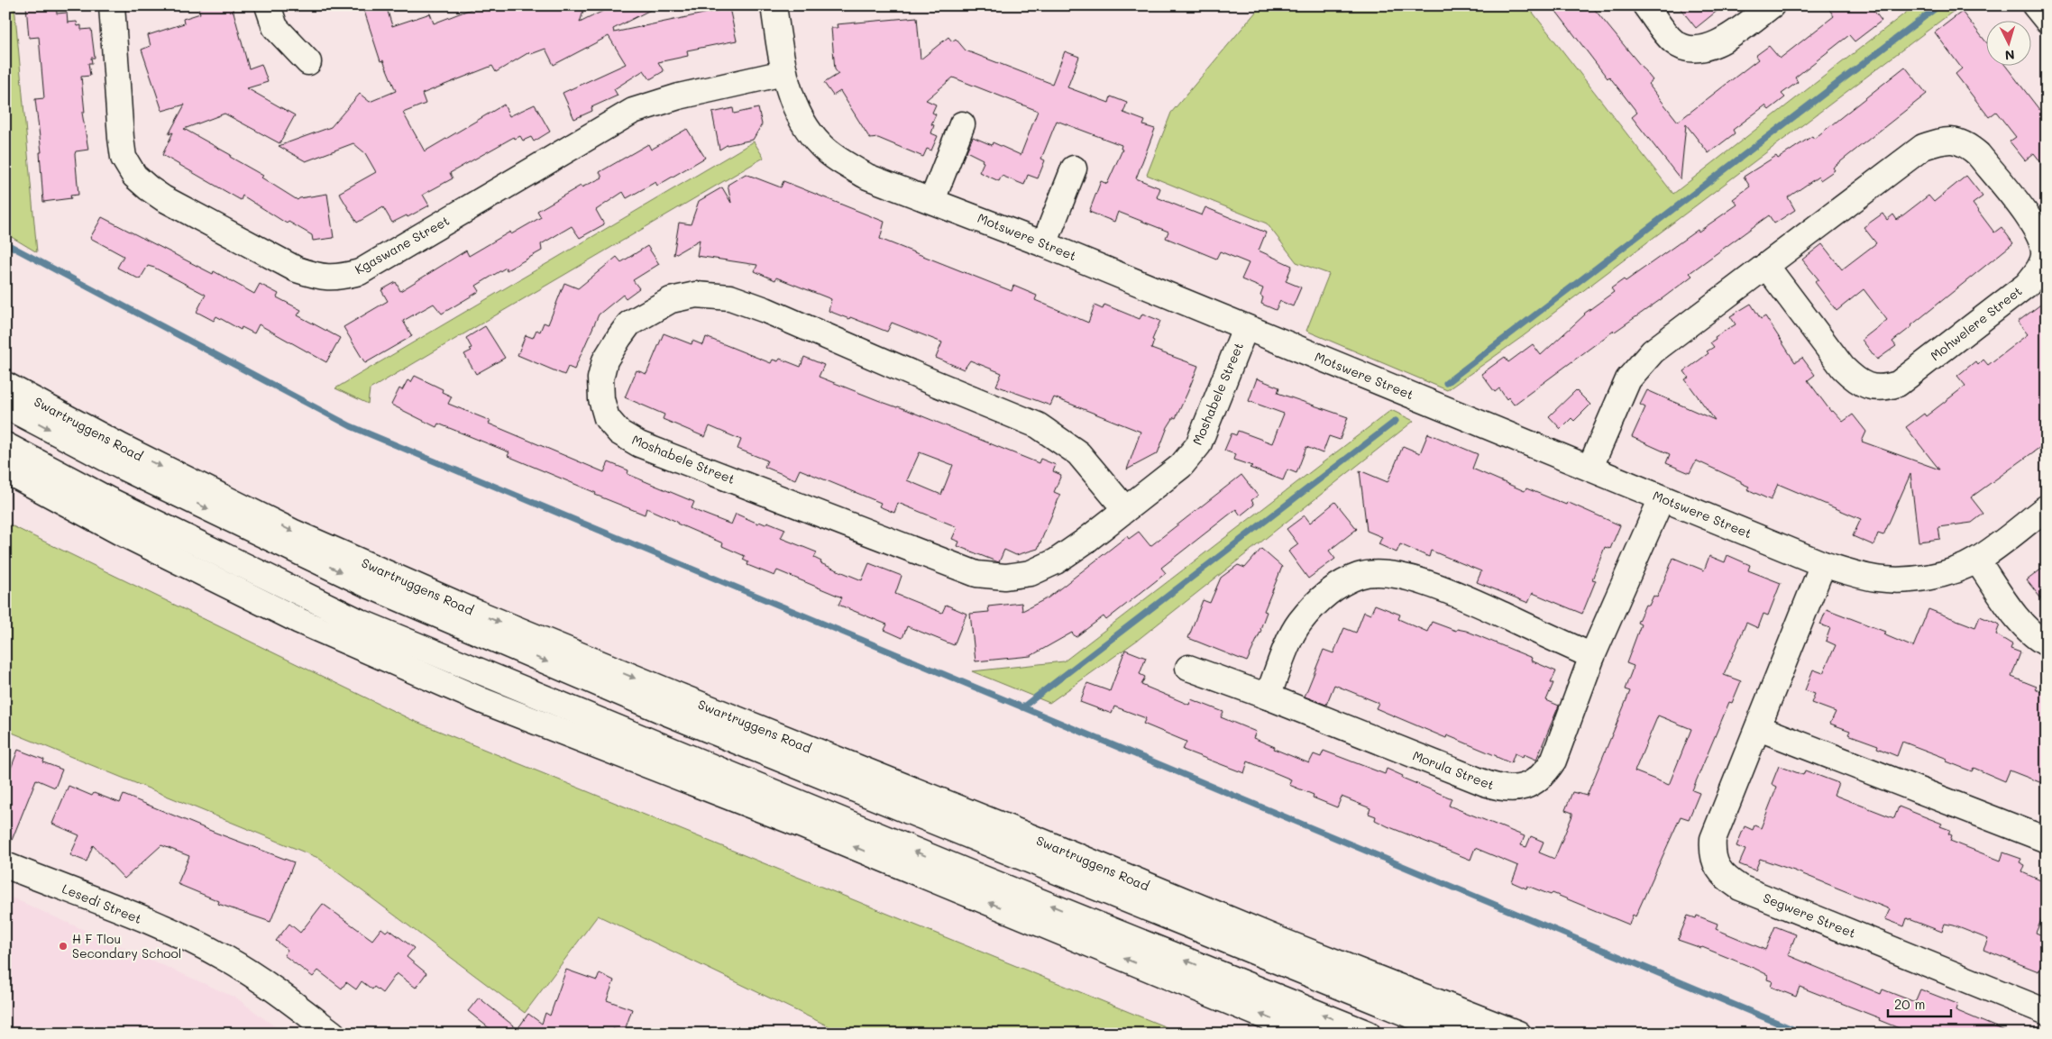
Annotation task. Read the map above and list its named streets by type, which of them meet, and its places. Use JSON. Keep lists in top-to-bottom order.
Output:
{
  "streets": {
    "street": [
      "Motswere Street",
      "Kgaswane Street",
      "Mohwelere Street",
      "Moshabele Street",
      "Swartruggens Road",
      "Morula Street",
      "Lesedi Street",
      "Segwere Street"
    ]
  },
  "crossings": [
    ["Motswere Street", "Kgaswane Street"],
    ["Motswere Street", "Mohwelere Street"],
    ["Motswere Street", "Moshabele Street"],
    ["Motswere Street", "Morula Street"],
    ["Motswere Street", "Segwere Street"]
  ],
  "places": ["H F Tlou Secondary School"],
  "scale_bar": "20 m",
  "north": "bottom"
}
